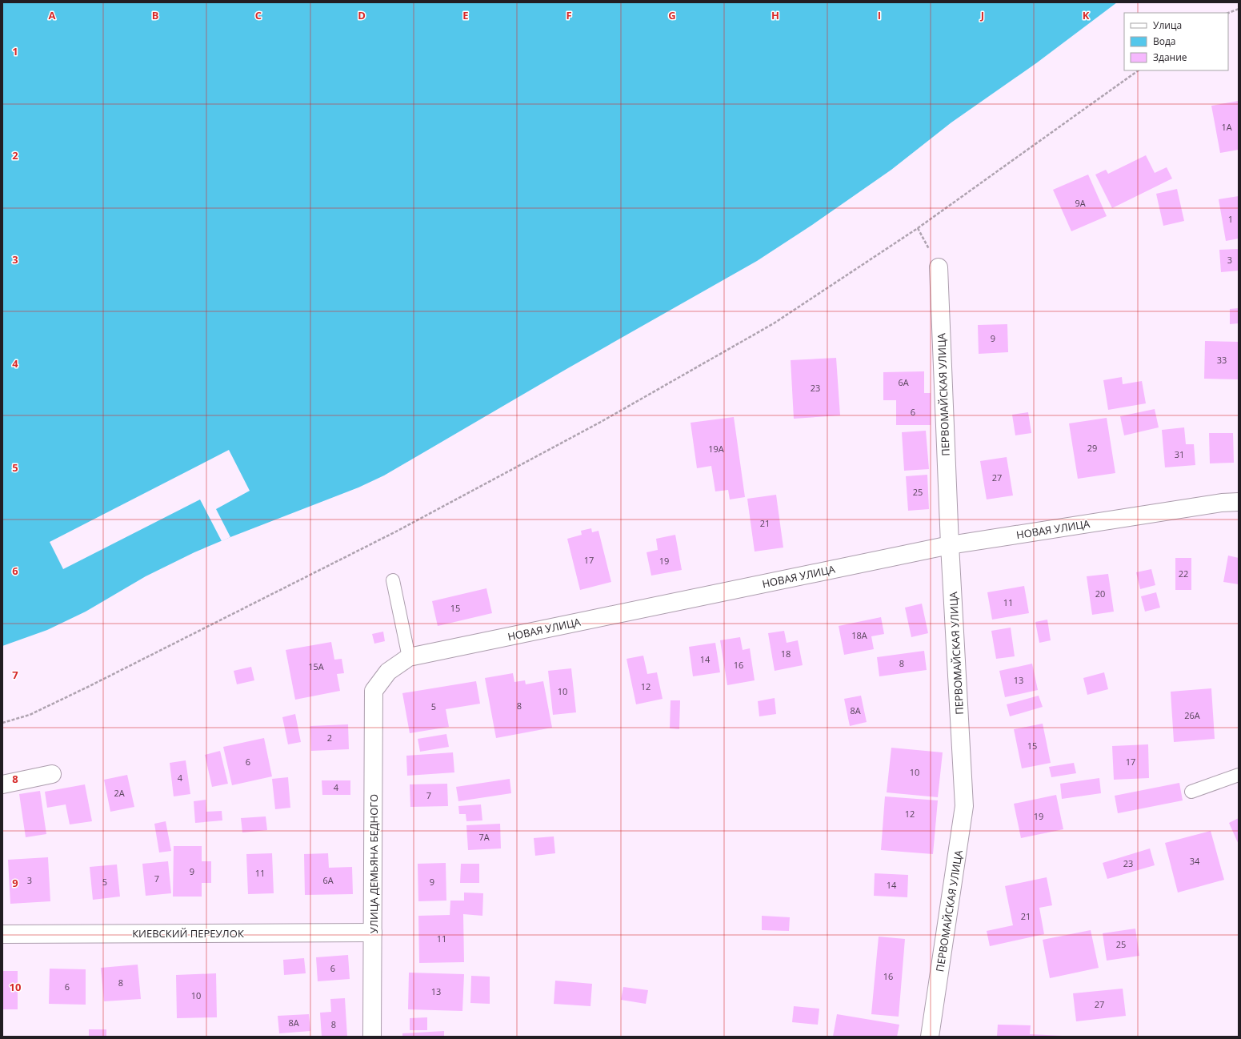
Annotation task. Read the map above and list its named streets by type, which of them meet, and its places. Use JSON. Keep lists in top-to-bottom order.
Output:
{
  "streets": {
    "street": [
      "ПЕРВОМАЙСКАЯ УЛИЦА",
      "НОВАЯ УЛИЦА",
      "УЛИЦА ДЕМЬЯНА БЕДНОГО",
      "КИЕВСКИЙ ПЕРЕУЛОК"
    ]
  },
  "crossings": [
    ["ПЕРВОМАЙСКАЯ УЛИЦА", "НОВАЯ УЛИЦА"],
    ["НОВАЯ УЛИЦА", "УЛИЦА ДЕМЬЯНА БЕДНОГО"],
    ["УЛИЦА ДЕМЬЯНА БЕДНОГО", "КИЕВСКИЙ ПЕРЕУЛОК"]
  ],
  "house_numbers": [
    "1А",
    "9А",
    "1",
    "3",
    "9",
    "33",
    "6А",
    "23",
    "6",
    "29",
    "19А",
    "31",
    "27",
    "25",
    "21",
    "17",
    "19",
    "22",
    "20",
    "11",
    "15",
    "18А",
    "18",
    "14",
    "8",
    "16",
    "15А",
    "13",
    "12",
    "10",
    "8",
    "5",
    "8А",
    "26А",
    "2",
    "15",
    "6",
    "17",
    "10",
    "4",
    "4",
    "2А",
    "7",
    "12",
    "19",
    "7А",
    "34",
    "23",
    "9",
    "11",
    "7",
    "3",
    "6А",
    "5",
    "9",
    "14",
    "21",
    "11",
    "25",
    "6",
    "16",
    "8",
    "6",
    "13",
    "10",
    "27",
    "8А",
    "8"
  ],
  "legend": ["Улица", "Вода", "Здание"],
  "grid": {
    "columns": [
      "A",
      "B",
      "C",
      "D",
      "E",
      "F",
      "G",
      "H",
      "I",
      "J",
      "K"
    ],
    "rows": [
      "1",
      "2",
      "3",
      "4",
      "5",
      "6",
      "7",
      "8",
      "9",
      "10"
    ]
  }
}
